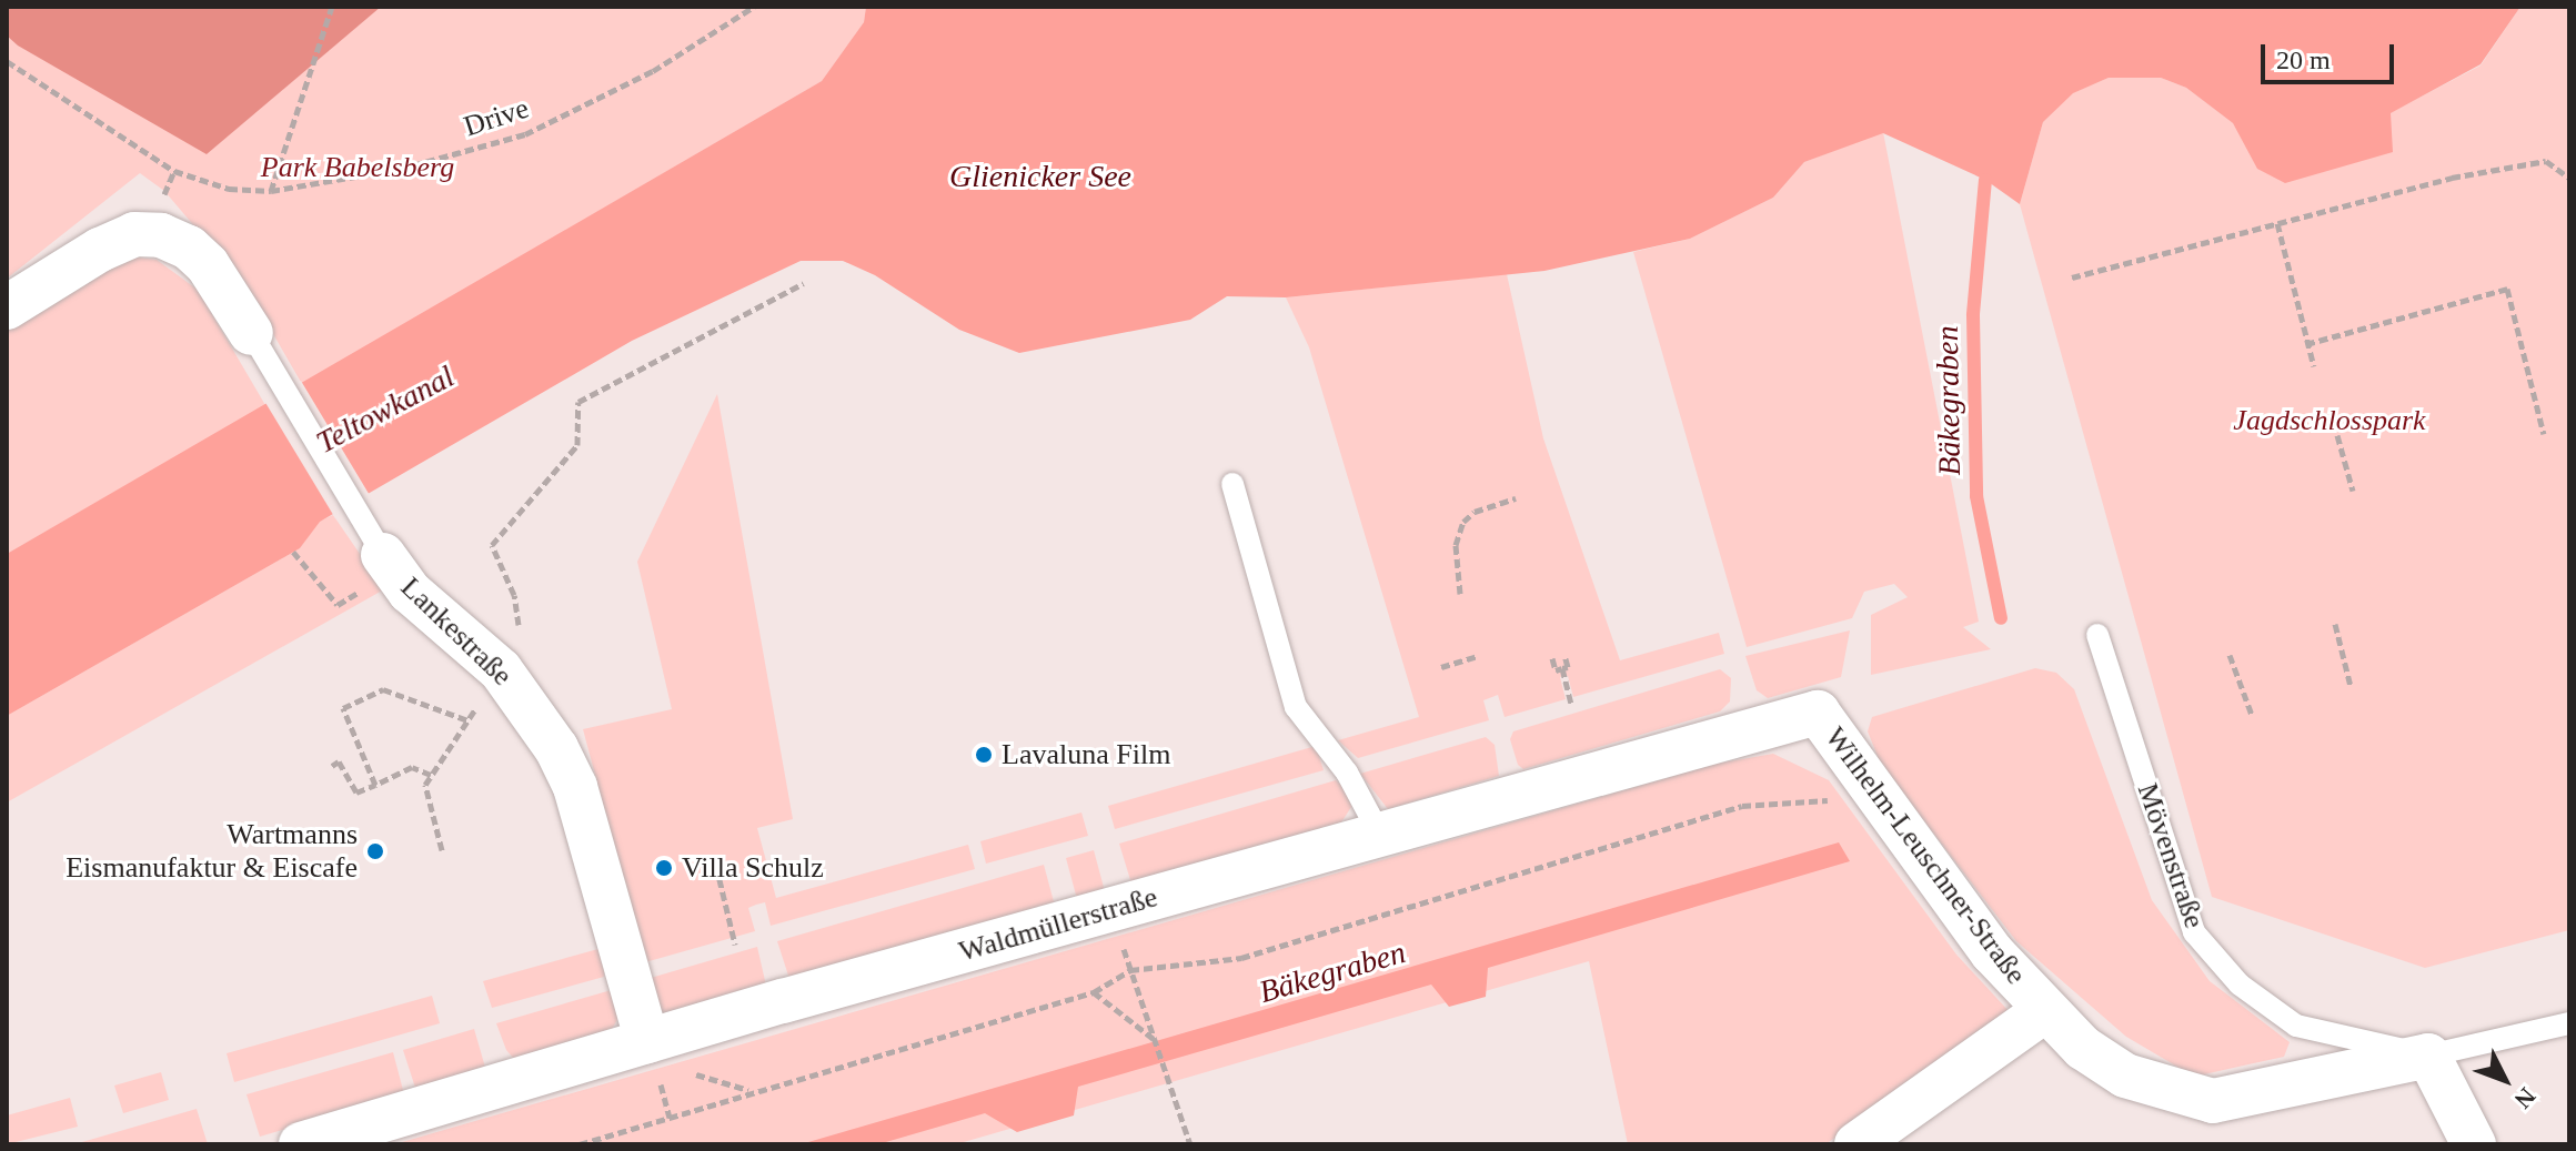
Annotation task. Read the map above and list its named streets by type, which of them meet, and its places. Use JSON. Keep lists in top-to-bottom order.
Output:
{
  "streets": {
    "street": ["Lankestraße", "Wilhelm-Leuschner-Straße", "Waldmüllerstraße"],
    "lane": ["Mövenstraße"],
    "path": ["Drive"]
  },
  "crossings": [
    ["Lankestraße", "Waldmüllerstraße"],
    ["Wilhelm-Leuschner-Straße", "Mövenstraße"],
    ["Wilhelm-Leuschner-Straße", "Waldmüllerstraße"]
  ],
  "water": ["Glienicker See", "Bäkegraben", "Teltowkanal"],
  "parks": ["Park Babelsberg", "Jagdschlosspark"],
  "places": ["Lavaluna Film", "Wartmanns Eismanufaktur & Eiscafe", "Villa Schulz"],
  "scale_bar": "20 m",
  "north": "bottom right"
}
